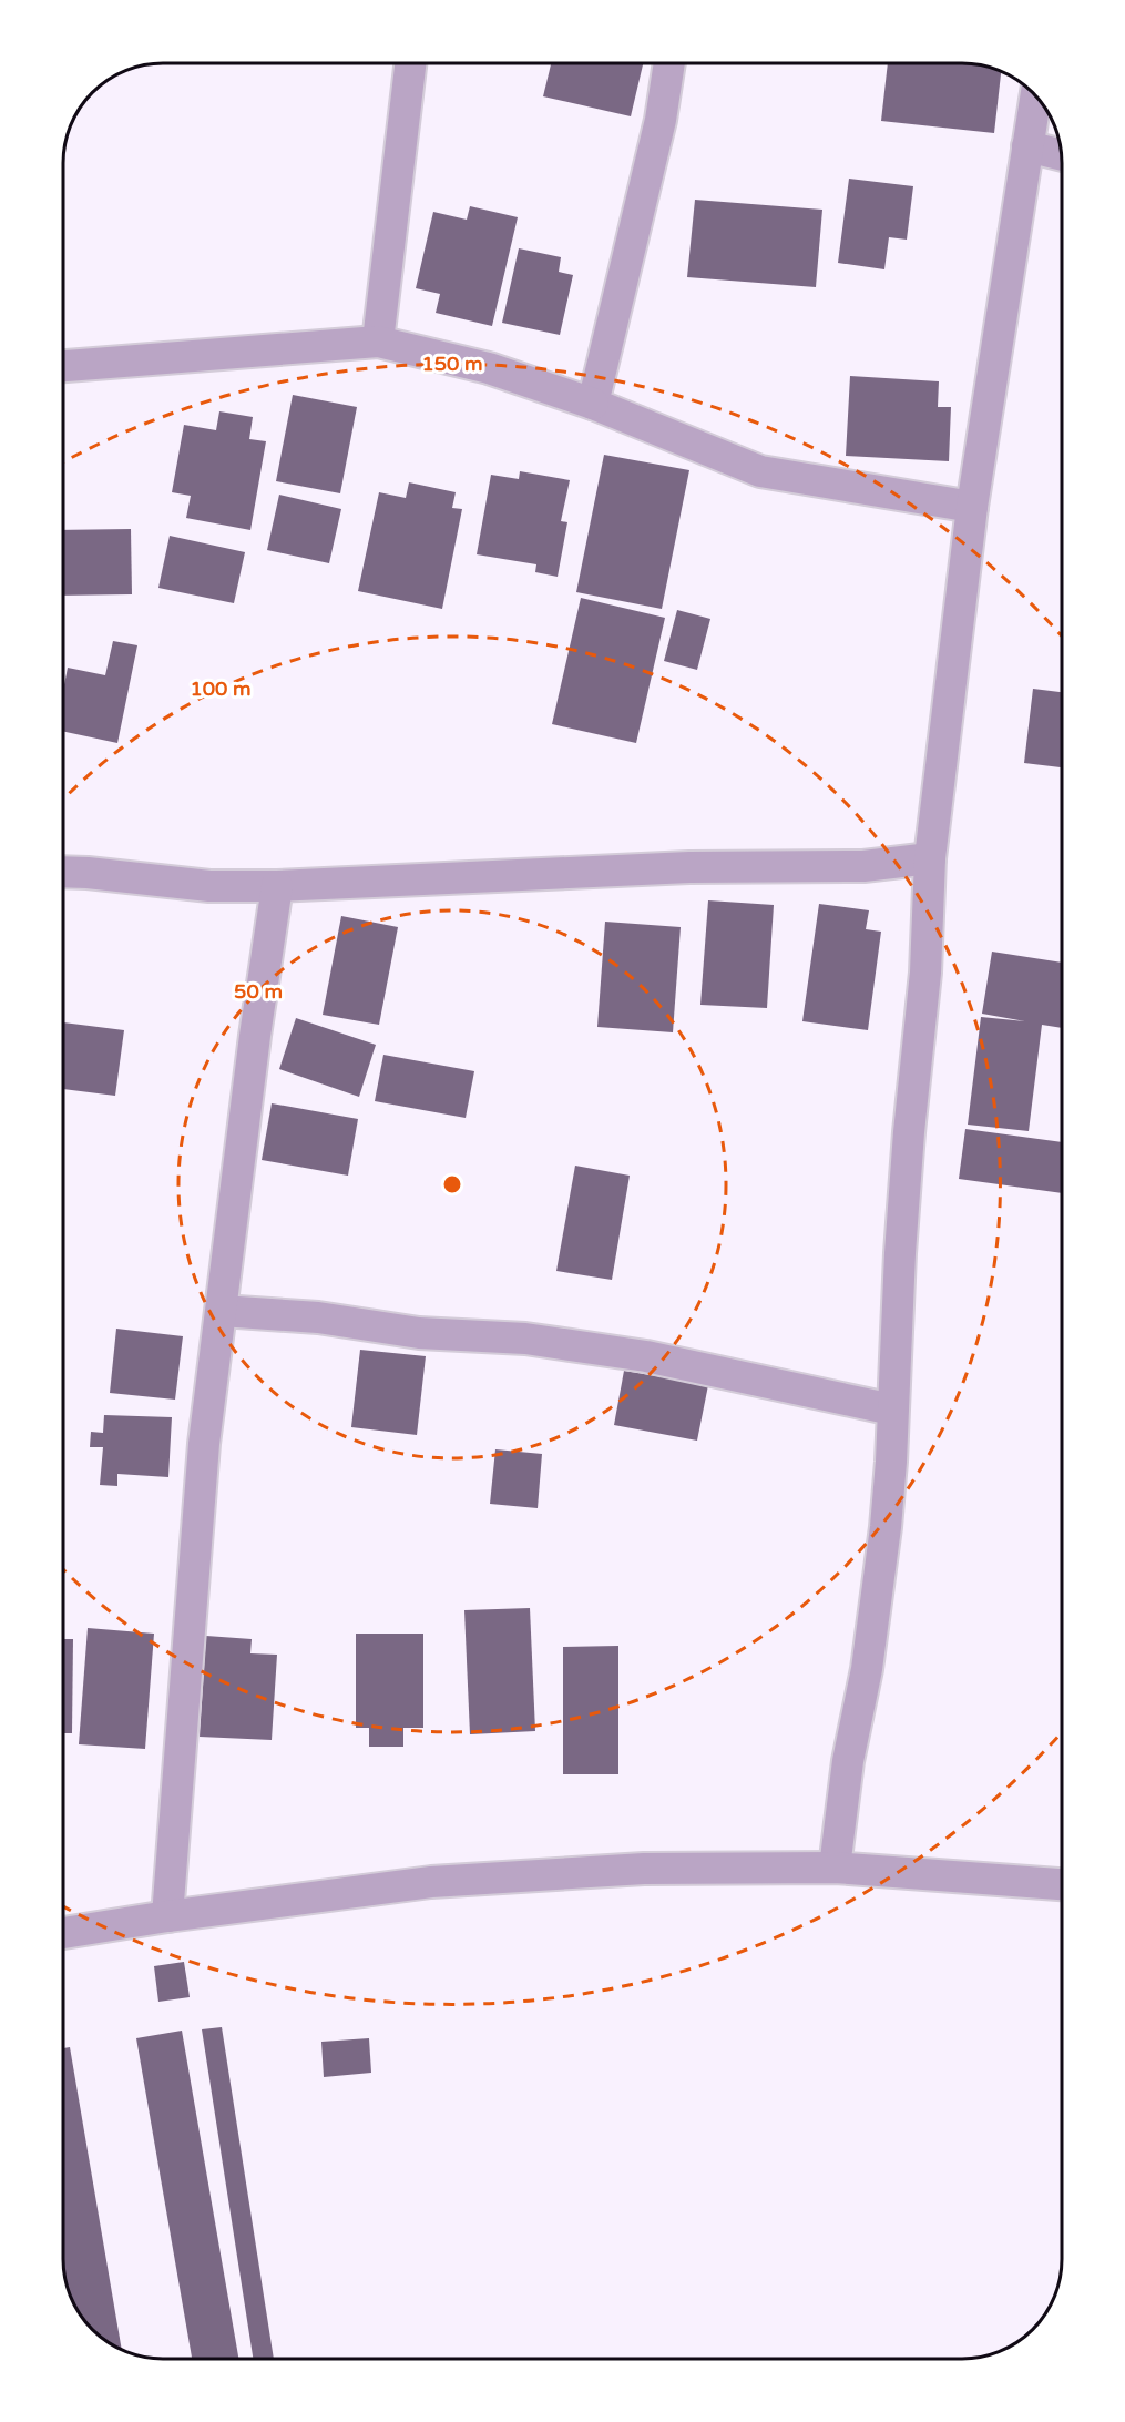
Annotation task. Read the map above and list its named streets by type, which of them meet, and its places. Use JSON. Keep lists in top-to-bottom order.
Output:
{
  "rings": ["150 m", "100 m", "50 m"]
}
